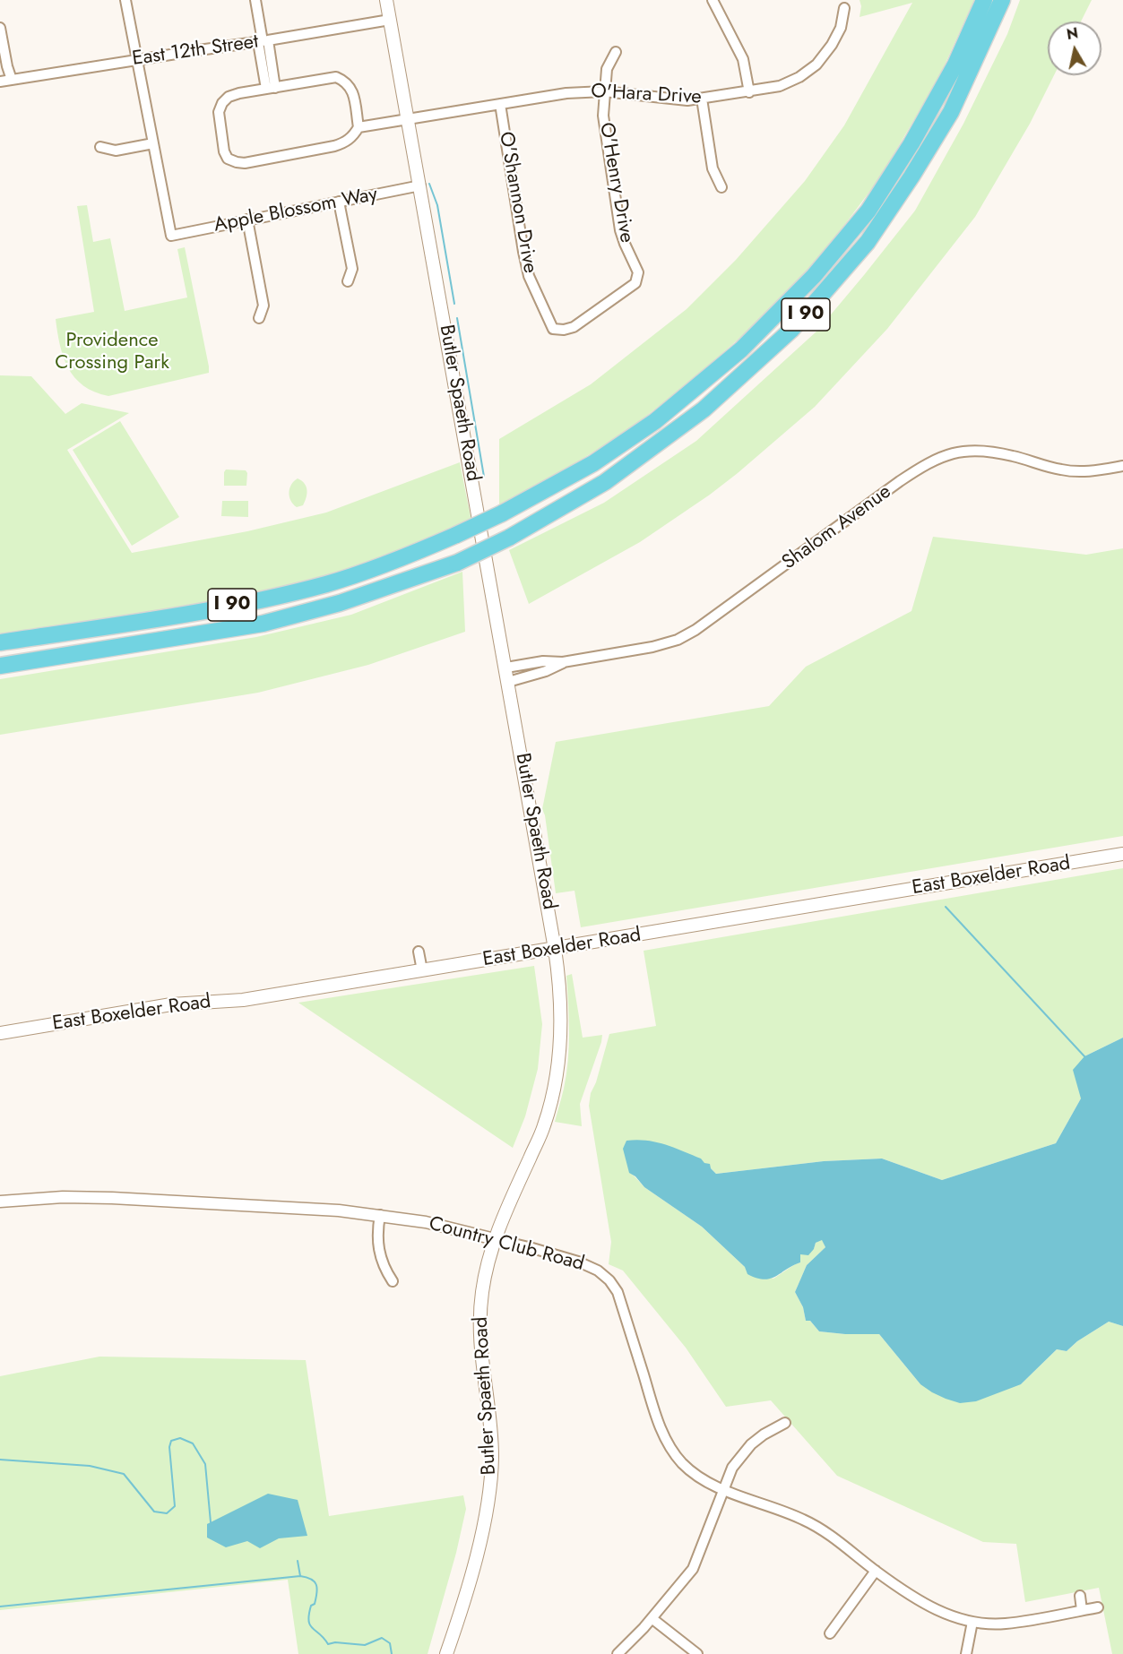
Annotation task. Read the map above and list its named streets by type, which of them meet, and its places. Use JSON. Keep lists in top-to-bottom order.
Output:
{
  "streets": {
    "highway": ["I 90"],
    "main road": ["Butler Spaeth Road", "East Boxelder Road"],
    "street": [
      "East 12th Street",
      "O'Hara Drive",
      "O'Henry Drive",
      "O'Shannon Drive",
      "Apple Blossom Way",
      "Shalom Avenue",
      "Country Club Road"
    ]
  },
  "crossings": [
    ["East 12th Street", "Butler Spaeth Road"],
    ["O'Hara Drive", "O'Henry Drive"],
    ["O'Hara Drive", "O'Shannon Drive"],
    ["O'Hara Drive", "Butler Spaeth Road"],
    ["O'Henry Drive", "O'Shannon Drive"],
    ["Apple Blossom Way", "Butler Spaeth Road"],
    ["Butler Spaeth Road", "Shalom Avenue"],
    ["Butler Spaeth Road", "East Boxelder Road"],
    ["Butler Spaeth Road", "Country Club Road"]
  ],
  "parks": ["Providence Crossing Park"],
  "north": "top"
}
